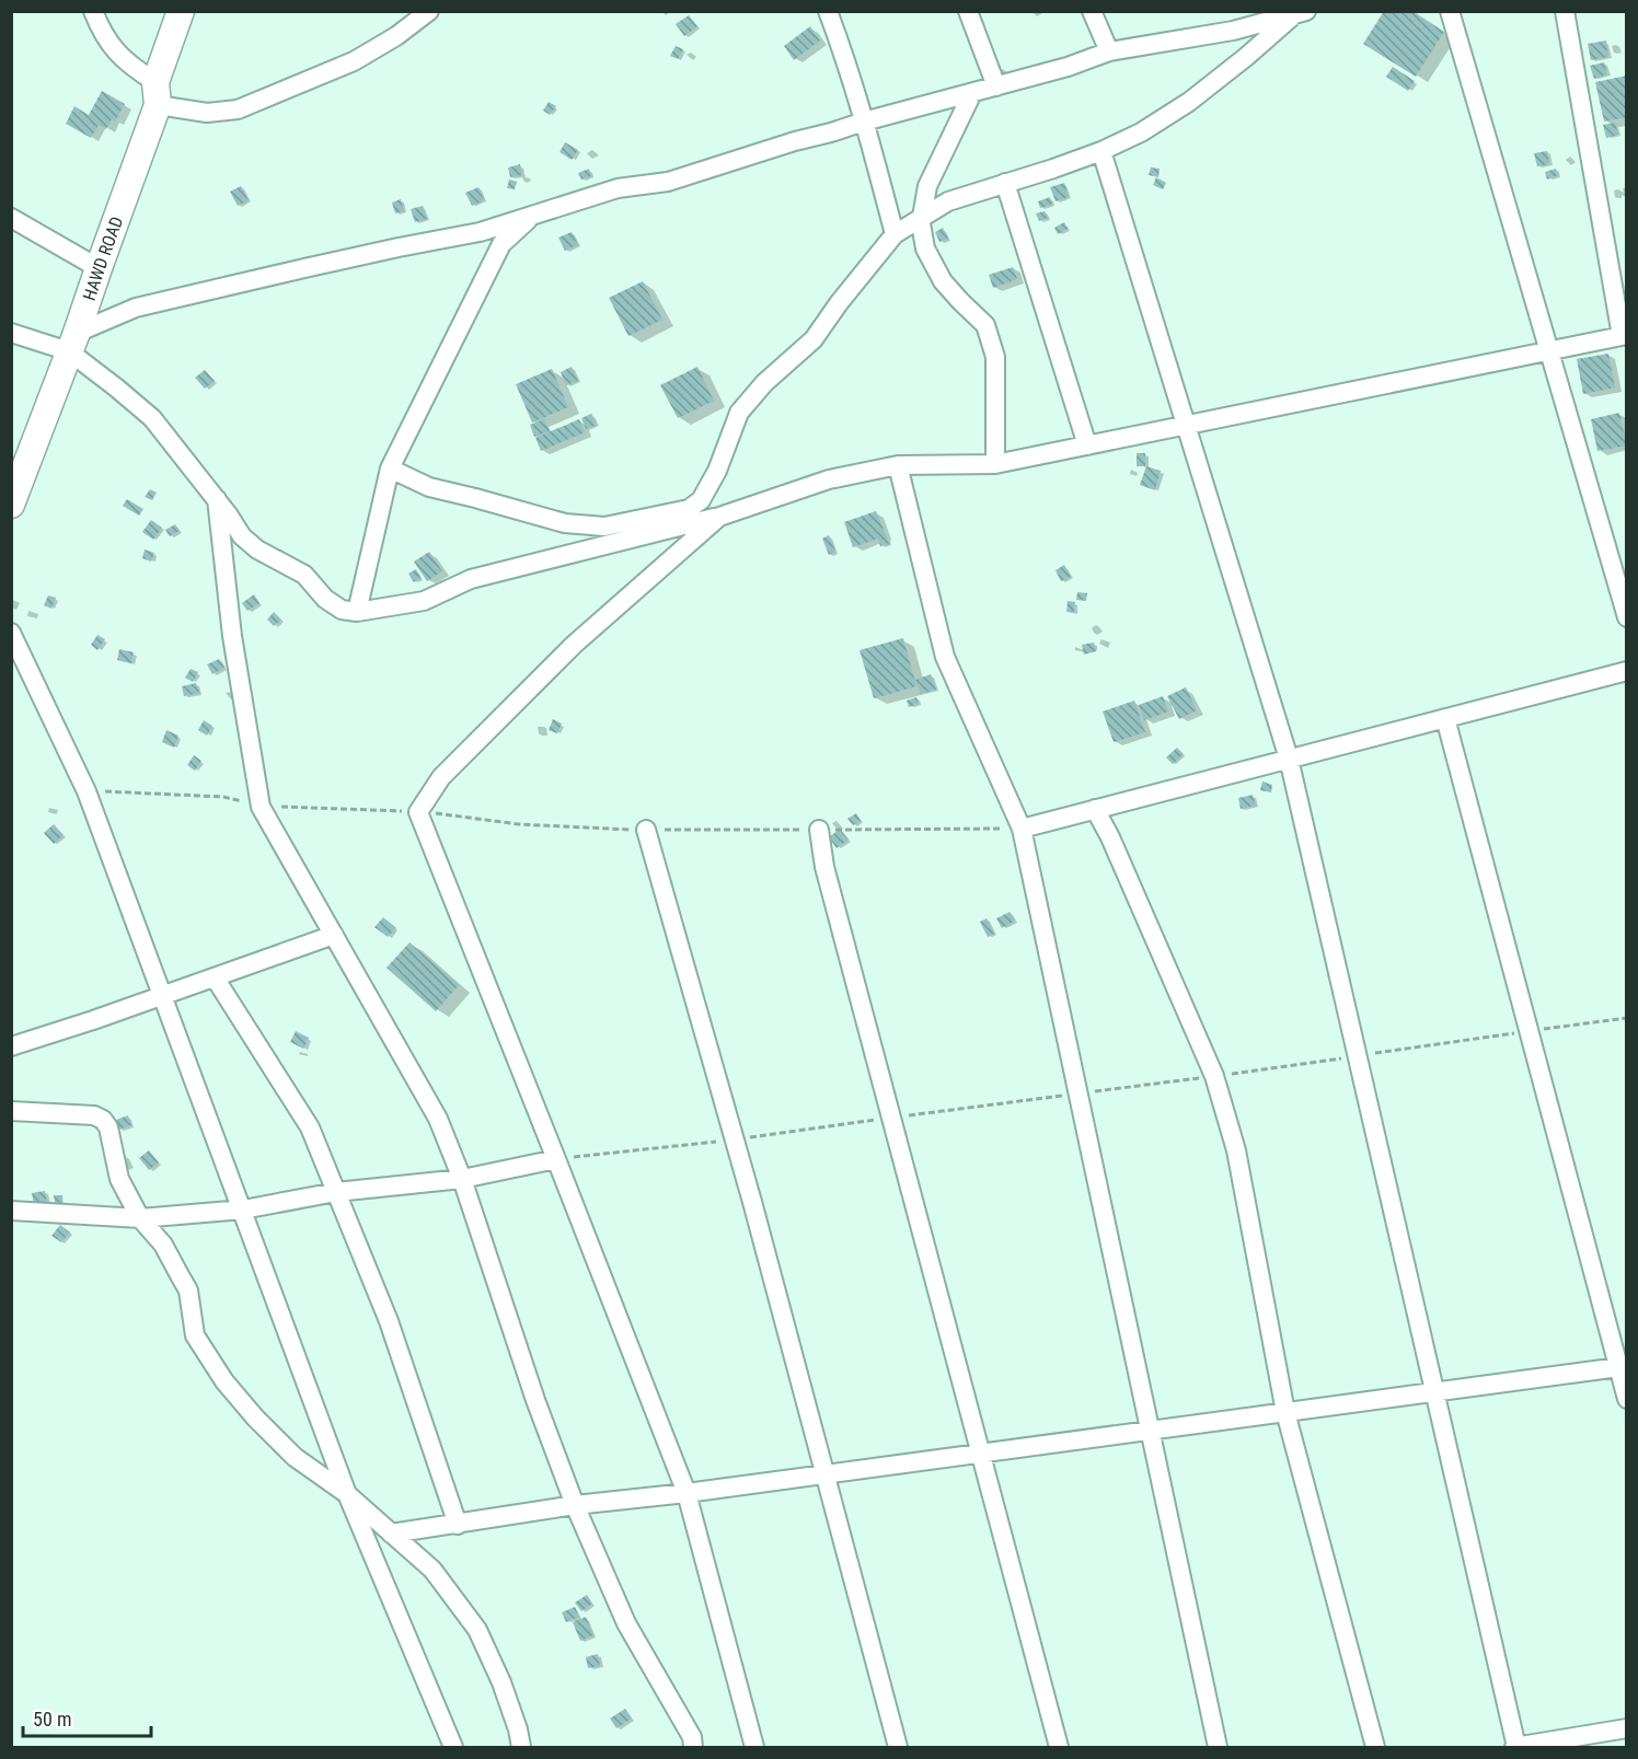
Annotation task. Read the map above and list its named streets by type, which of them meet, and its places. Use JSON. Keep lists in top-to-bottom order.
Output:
{
  "streets": {
    "main road": ["HAWD ROAD"]
  },
  "scale_bar": "50 m"
}
